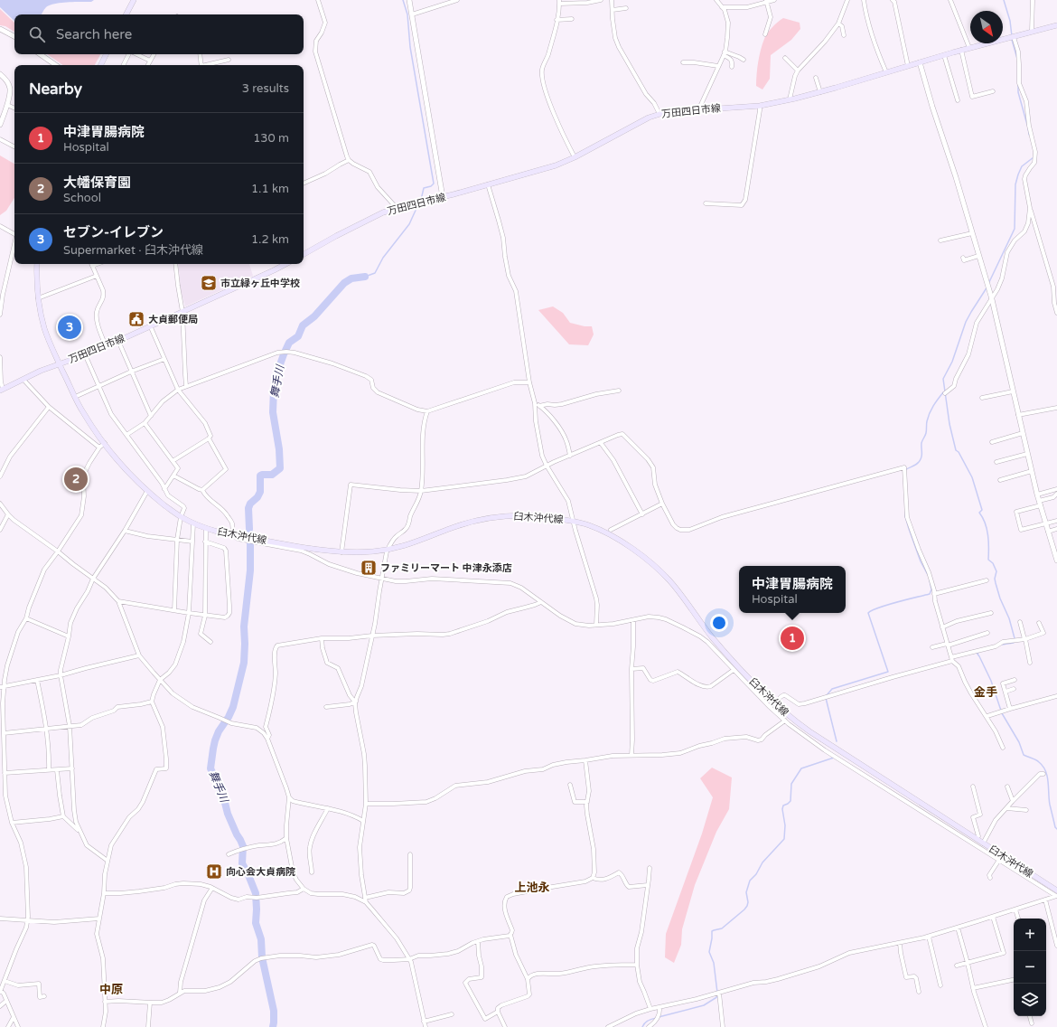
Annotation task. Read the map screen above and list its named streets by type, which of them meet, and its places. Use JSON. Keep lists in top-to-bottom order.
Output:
{
  "streets": {
    "main road": ["万田四日市線", "臼木沖代線"]
  },
  "crossings": [
    ["万田四日市線", "臼木沖代線"]
  ],
  "districts": ["金手", "上池永", "中原"],
  "water": ["舞手川"],
  "places": {
    "school or university": ["市立緑ヶ丘中学校"],
    "public building": ["大貞郵便局"],
    "building": ["ファミリーマート 中津永添店"],
    "hospital": ["向心会大貞病院"]
  },
  "north": "bottom right",
  "page": {
    "search": "Search here",
    "heading": ["Nearby", "3 results"],
    "list": [
      {
        "mark": "1",
        "name": "中津胃腸病院",
        "note": "Hospital",
        "value": "130 m"
      },
      {
        "mark": "2",
        "name": "大幡保育園",
        "note": "School",
        "value": "1.1 km"
      },
      {
        "mark": "3",
        "name": "セブン-イレブン",
        "note": "Supermarket · 臼木沖代線",
        "value": "1.2 km"
      }
    ],
    "pins": ["3", "2", "1"],
    "popup": ["中津胃腸病院", "Hospital"],
    "map_buttons": ["+", "−"]
  }
}
